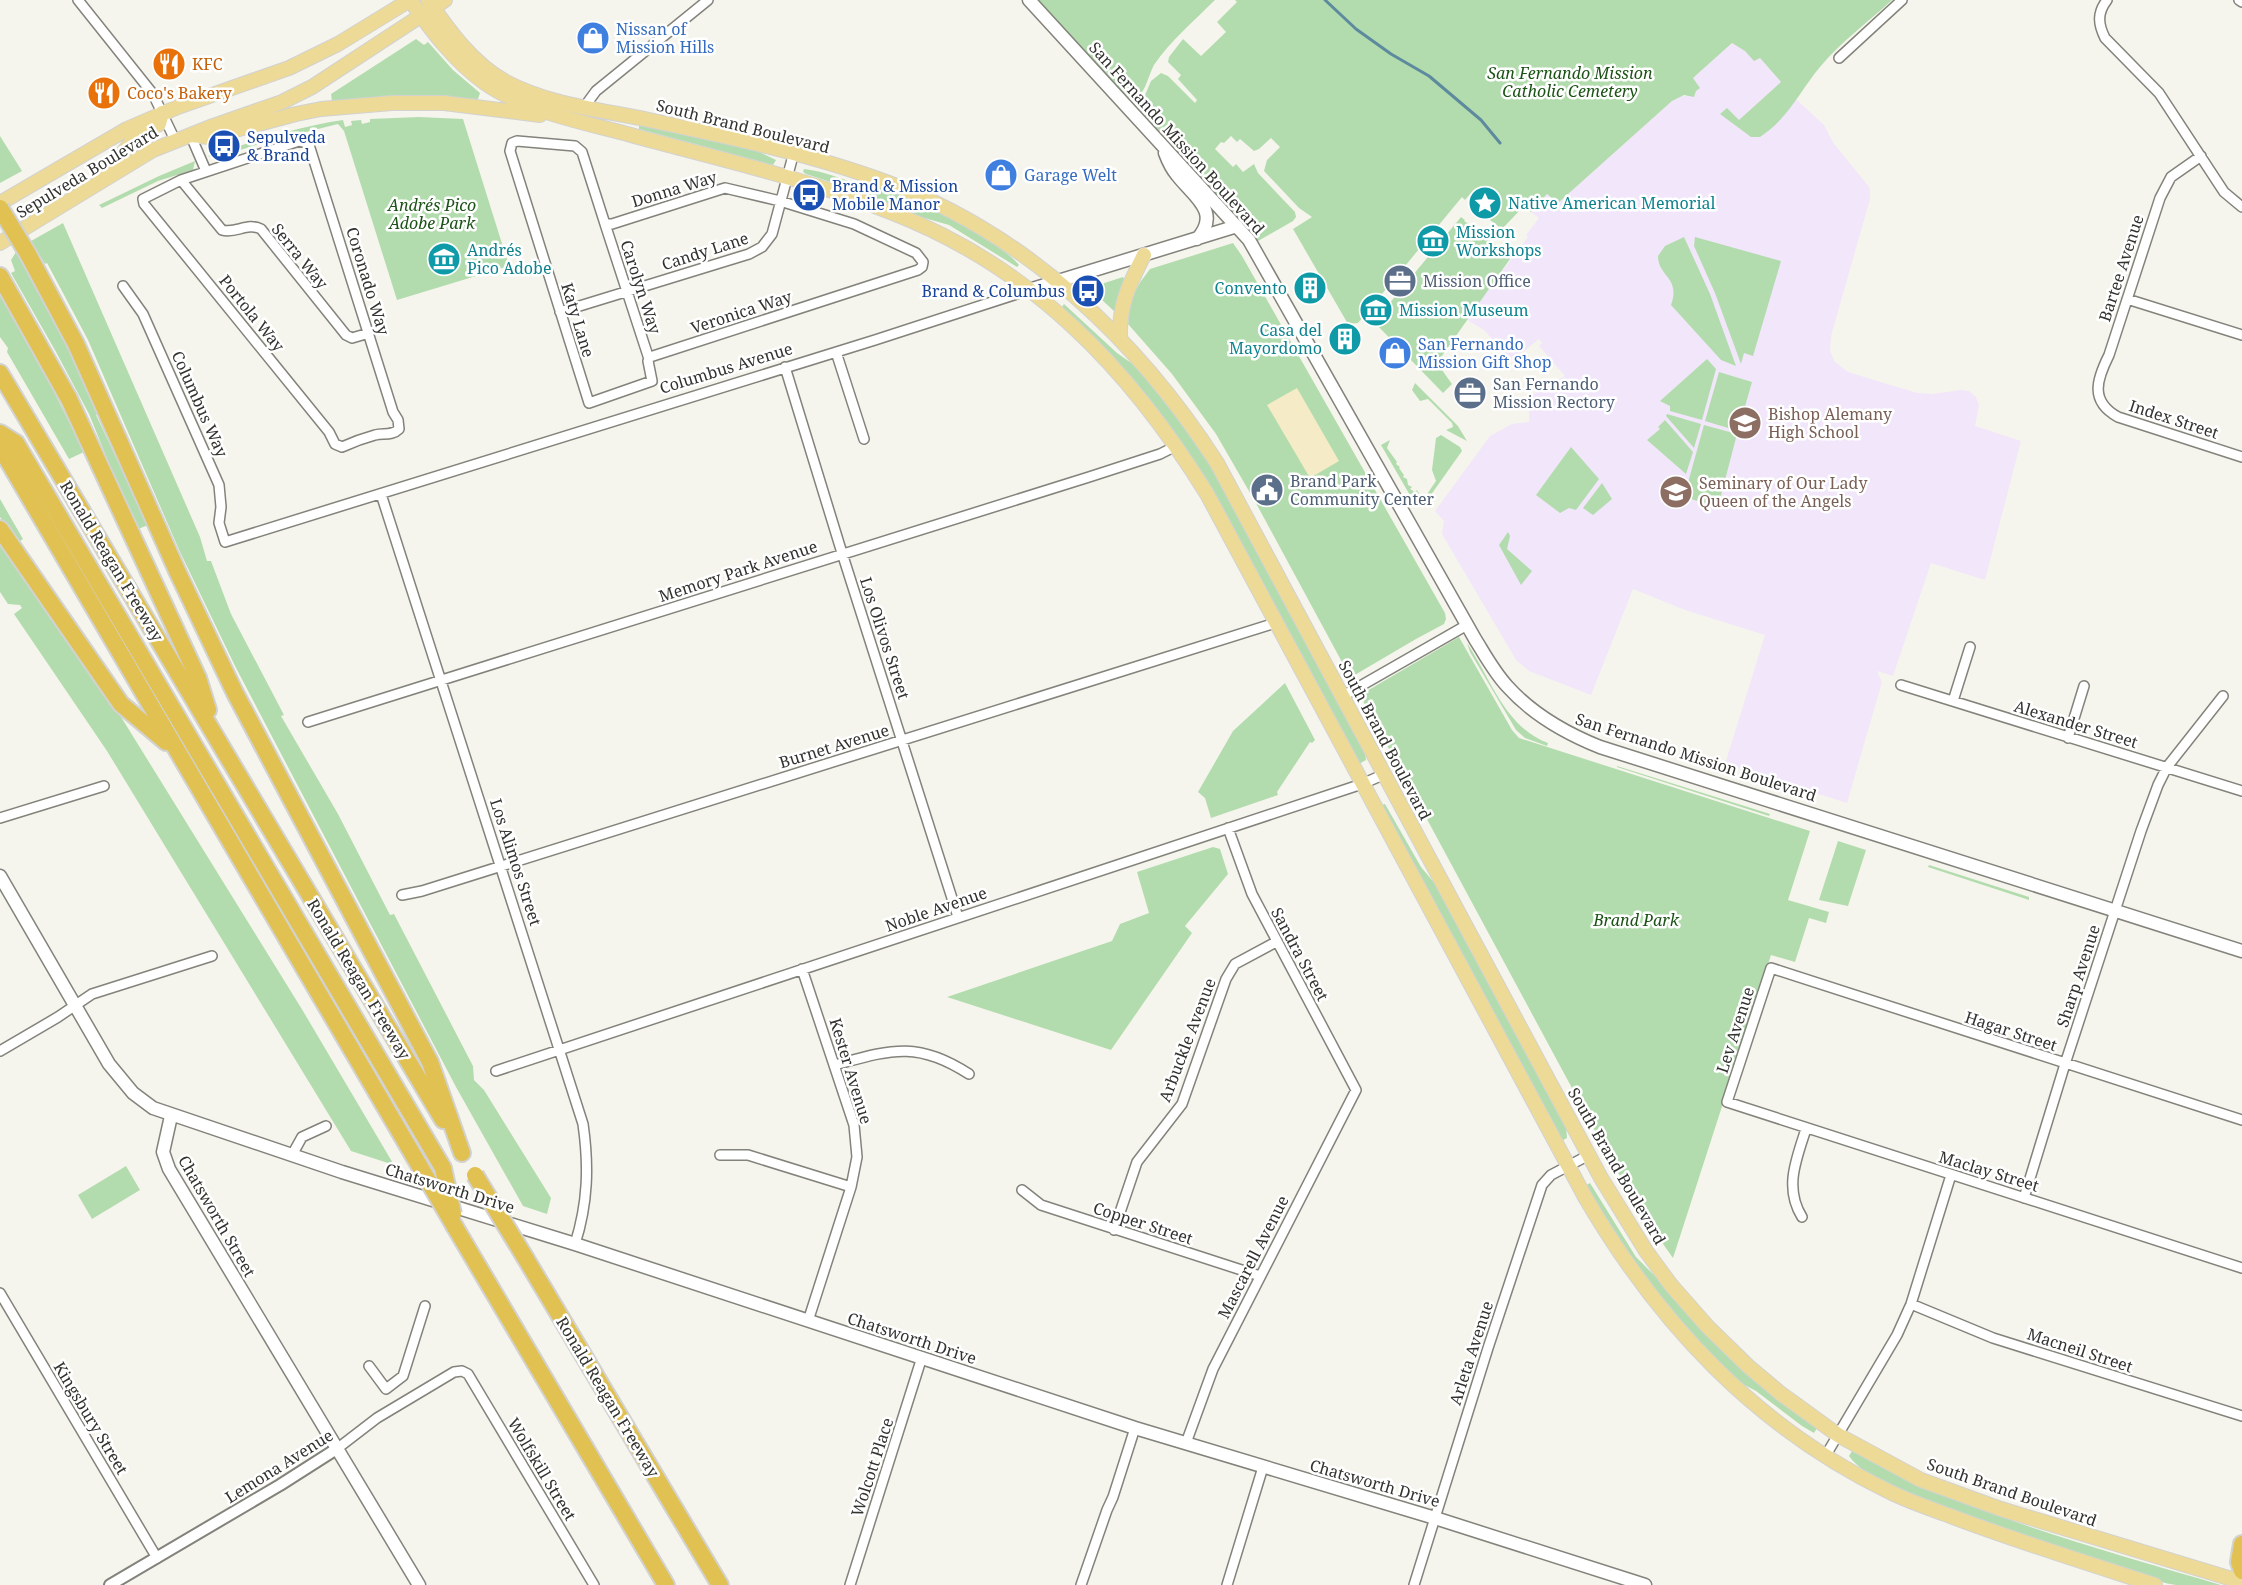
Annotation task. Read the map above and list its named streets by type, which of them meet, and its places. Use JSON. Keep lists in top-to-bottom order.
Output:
{
  "streets": {
    "highway": ["Ronald Reagan Freeway"],
    "main road": [
      "South Brand Boulevard",
      "San Fernando Mission Boulevard",
      "Sepulveda Boulevard",
      "Columbus Avenue",
      "Chatsworth Drive",
      "Chatsworth Street"
    ],
    "street": [
      "Donna Way",
      "Candy Lane",
      "Serra Way",
      "Bartee Avenue",
      "Coronado Way",
      "Carolyn Way",
      "Veronica Way",
      "Portola Way",
      "Katy Lane",
      "Columbus Way",
      "Index Street",
      "Memory Park Avenue",
      "Los Olivos Street",
      "Alexander Street",
      "Burnet Avenue",
      "Los Alimos Street",
      "Noble Avenue",
      "Sandra Street",
      "Sharp Avenue",
      "Lev Avenue",
      "Hagar Street",
      "Arbuckle Avenue",
      "Kester Avenue",
      "Maclay Street",
      "Copper Street",
      "Mascarell Avenue",
      "Macneil Street",
      "Arleta Avenue",
      "Kingsbury Street",
      "Lemona Avenue",
      "Wolcott Place",
      "Wolfskill Street"
    ]
  },
  "crossings": [
    ["South Brand Boulevard", "Sepulveda Boulevard"],
    ["South Brand Boulevard", "Candy Lane"],
    ["South Brand Boulevard", "Columbus Avenue"],
    ["South Brand Boulevard", "Memory Park Avenue"],
    ["South Brand Boulevard", "Burnet Avenue"],
    ["South Brand Boulevard", "Noble Avenue"],
    ["South Brand Boulevard", "Arleta Avenue"],
    ["San Fernando Mission Boulevard", "Columbus Avenue"],
    ["San Fernando Mission Boulevard", "Sharp Avenue"],
    ["Donna Way", "Candy Lane"],
    ["Donna Way", "Carolyn Way"],
    ["Donna Way", "Veronica Way"],
    ["Donna Way", "Katy Lane"],
    ["Candy Lane", "Carolyn Way"],
    ["Candy Lane", "Katy Lane"],
    ["Serra Way", "Coronado Way"],
    ["Serra Way", "Portola Way"],
    ["Bartee Avenue", "Index Street"],
    ["Coronado Way", "Portola Way"],
    ["Carolyn Way", "Veronica Way"],
    ["Carolyn Way", "Katy Lane"],
    ["Veronica Way", "Katy Lane"],
    ["Columbus Avenue", "Columbus Way"],
    ["Columbus Avenue", "Los Olivos Street"],
    ["Columbus Avenue", "Los Alimos Street"],
    ["Memory Park Avenue", "Los Olivos Street"],
    ["Memory Park Avenue", "Los Alimos Street"],
    ["Los Olivos Street", "Burnet Avenue"],
    ["Los Olivos Street", "Noble Avenue"],
    ["Alexander Street", "Sharp Avenue"],
    ["Burnet Avenue", "Los Alimos Street"],
    ["Los Alimos Street", "Noble Avenue"],
    ["Los Alimos Street", "Chatsworth Drive"],
    ["Noble Avenue", "Sandra Street"],
    ["Noble Avenue", "Kester Avenue"],
    ["Sandra Street", "Arbuckle Avenue"],
    ["Sandra Street", "Mascarell Avenue"],
    ["Sharp Avenue", "Hagar Street"],
    ["Sharp Avenue", "Maclay Street"],
    ["Lev Avenue", "Hagar Street"],
    ["Lev Avenue", "Maclay Street"],
    ["Arbuckle Avenue", "Copper Street"],
    ["Kester Avenue", "Chatsworth Drive"],
    ["Chatsworth Drive", "Chatsworth Street"],
    ["Chatsworth Drive", "Mascarell Avenue"],
    ["Chatsworth Drive", "Arleta Avenue"],
    ["Chatsworth Drive", "Wolcott Place"],
    ["Chatsworth Street", "Lemona Avenue"],
    ["Copper Street", "Mascarell Avenue"],
    ["Kingsbury Street", "Lemona Avenue"],
    ["Lemona Avenue", "Wolfskill Street"]
  ],
  "parks": ["San Fernando Mission Catholic Cemetery", "Andrés Pico Adobe Park", "Brand Park"],
  "places": {
    "shop": ["Nissan of Mission Hills", "Garage Welt", "San Fernando Mission Gift Shop"],
    "restaurant": ["KFC", "Coco's Bakery"],
    "bus stop": ["Sepulveda & Brand", "Brand & Mission Mobile Manor", "Brand & Columbus"],
    "place": ["Native American Memorial"],
    "museum": ["Mission Workshops", "Andrés Pico Adobe", "Mission Museum"],
    "office": ["Mission Office", "San Fernando Mission Rectory"],
    "building": ["Convento", "Casa del Mayordomo"],
    "school or university": ["Bishop Alemany High School", "Seminary of Our Lady Queen of the Angels"],
    "public building": ["Brand Park Community Center"]
  }
}
